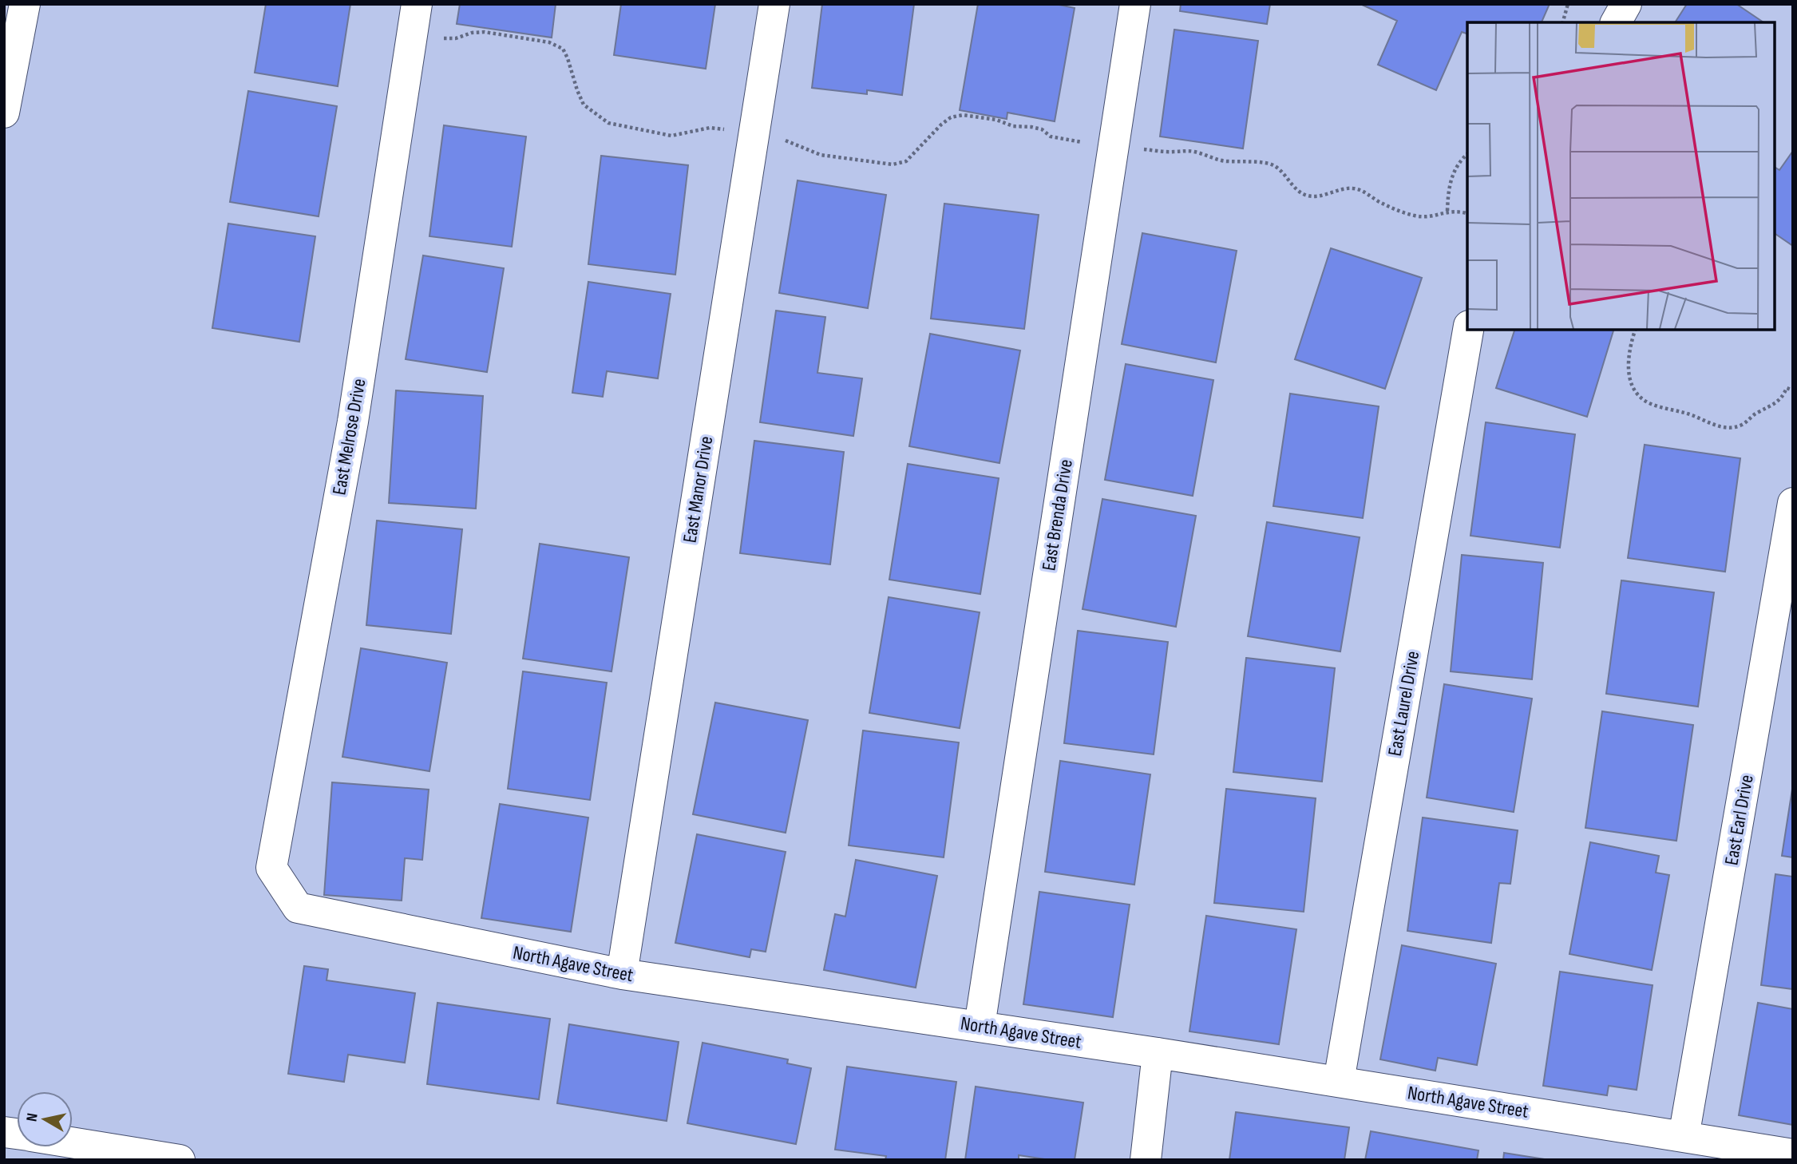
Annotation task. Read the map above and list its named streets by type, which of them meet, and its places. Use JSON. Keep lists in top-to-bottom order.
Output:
{
  "streets": {
    "street": [
      "East Melrose Drive",
      "East Manor Drive",
      "East Brenda Drive",
      "East Laurel Drive",
      "East Earl Drive",
      "North Agave Street"
    ]
  },
  "crossings": [
    ["East Melrose Drive", "North Agave Street"],
    ["East Manor Drive", "North Agave Street"],
    ["East Brenda Drive", "North Agave Street"],
    ["East Laurel Drive", "North Agave Street"],
    ["East Earl Drive", "North Agave Street"]
  ],
  "north": "left"
}
